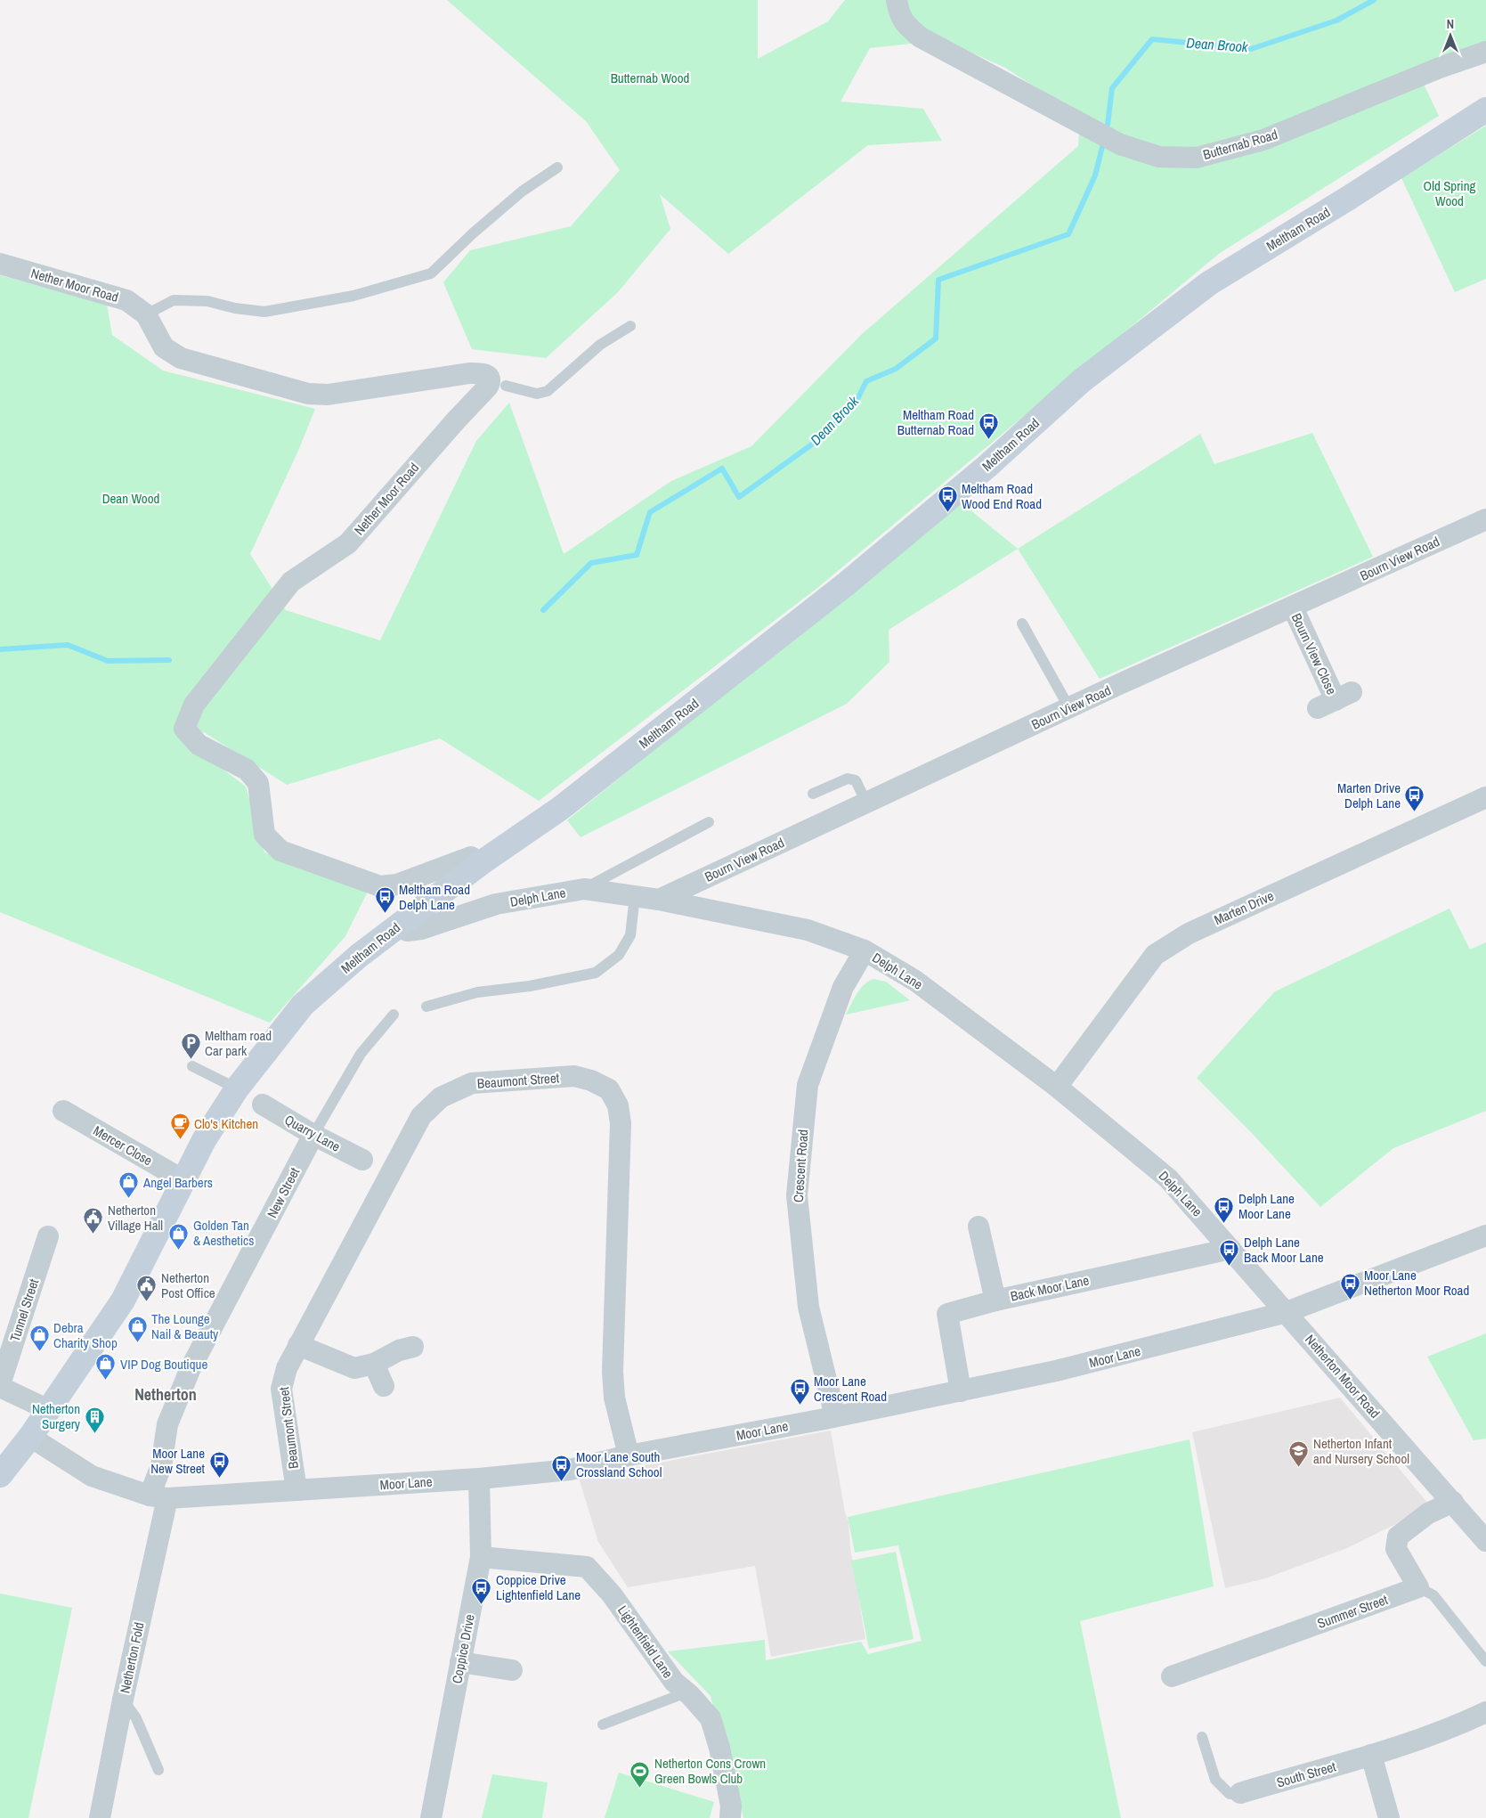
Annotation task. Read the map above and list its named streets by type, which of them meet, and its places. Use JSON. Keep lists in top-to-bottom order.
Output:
{
  "streets": {
    "main road": ["Meltham Road"],
    "street": [
      "Butternab Road",
      "Nether Moor Road",
      "Bourn View Road",
      "Bourn View Close",
      "Delph Lane",
      "Marten Drive",
      "Beaumont Street",
      "Quarry Lane",
      "Mercer Close",
      "Crescent Road",
      "New Street",
      "Back Moor Lane",
      "Tunnel Street",
      "Moor Lane",
      "Netherton Moor Road",
      "Summer Street",
      "Lightenfield Lane",
      "Coppice Drive",
      "Netherton Fold",
      "South Street"
    ]
  },
  "crossings": [
    ["Meltham Road", "Nether Moor Road"],
    ["Meltham Road", "Delph Lane"],
    ["Meltham Road", "Mercer Close"],
    ["Meltham Road", "Moor Lane"],
    ["Bourn View Road", "Bourn View Close"],
    ["Bourn View Road", "Delph Lane"],
    ["Delph Lane", "Marten Drive"],
    ["Delph Lane", "Crescent Road"],
    ["Delph Lane", "Back Moor Lane"],
    ["Delph Lane", "Moor Lane"],
    ["Delph Lane", "Netherton Moor Road"],
    ["Beaumont Street", "Moor Lane"],
    ["Quarry Lane", "New Street"],
    ["Crescent Road", "Moor Lane"],
    ["New Street", "Moor Lane"],
    ["New Street", "Netherton Fold"],
    ["Back Moor Lane", "Moor Lane"],
    ["Moor Lane", "Netherton Moor Road"],
    ["Moor Lane", "Coppice Drive"],
    ["Moor Lane", "Netherton Fold"],
    ["Lightenfield Lane", "Coppice Drive"]
  ],
  "districts": ["Netherton"],
  "water": ["Dean Brook"],
  "parks": ["Butternab Wood", "Old Spring Wood", "Dean Wood"],
  "places": {
    "bus stop": [
      "Meltham Road Butternab Road",
      "Meltham Road Wood End Road",
      "Marten Drive Delph Lane",
      "Meltham Road Delph Lane",
      "Delph Lane Moor Lane",
      "Delph Lane Back Moor Lane",
      "Moor Lane Netherton Moor Road",
      "Moor Lane Crescent Road",
      "Moor Lane New Street",
      "Moor Lane South Crossland School",
      "Coppice Drive Lightenfield Lane"
    ],
    "parking": ["Meltham road Car park"],
    "cafe": ["Clo's Kitchen"],
    "shop": [
      "Angel Barbers",
      "Golden Tan & Aesthetics",
      "The Lounge Nail & Beauty",
      "Debra Charity Shop",
      "VIP Dog Boutique"
    ],
    "public building": ["Netherton Village Hall", "Netherton Post Office"],
    "building": ["Netherton Surgery"],
    "school or university": ["Netherton Infant and Nursery School"],
    "sports": ["Netherton Cons Crown Green Bowls Club"]
  },
  "north": "top"
}
